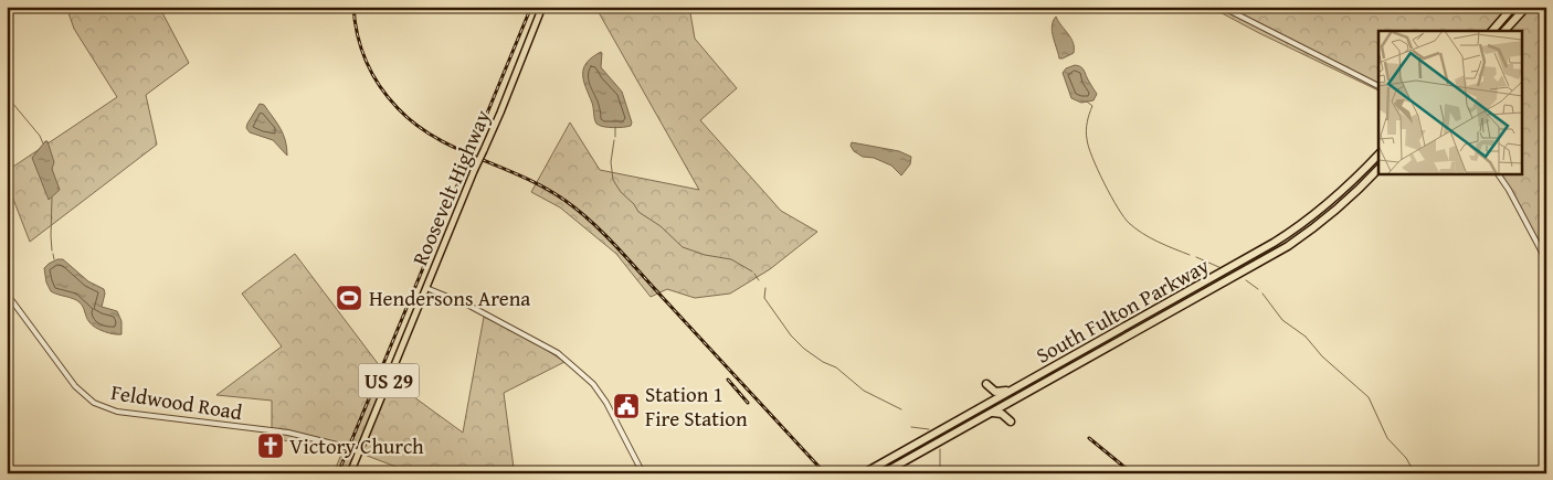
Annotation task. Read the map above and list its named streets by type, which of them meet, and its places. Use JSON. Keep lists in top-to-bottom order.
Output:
{
  "streets": {
    "highway": ["South Fulton Parkway"],
    "main road": ["Roosevelt Highway", "US 29"],
    "street": ["Feldwood Road"]
  },
  "crossings": [
    ["Roosevelt Highway", "Feldwood Road"]
  ],
  "places": {
    "sports": ["Hendersons Arena"],
    "public building": ["Station 1 Fire Station"],
    "church": ["Victory Church"]
  }
}
